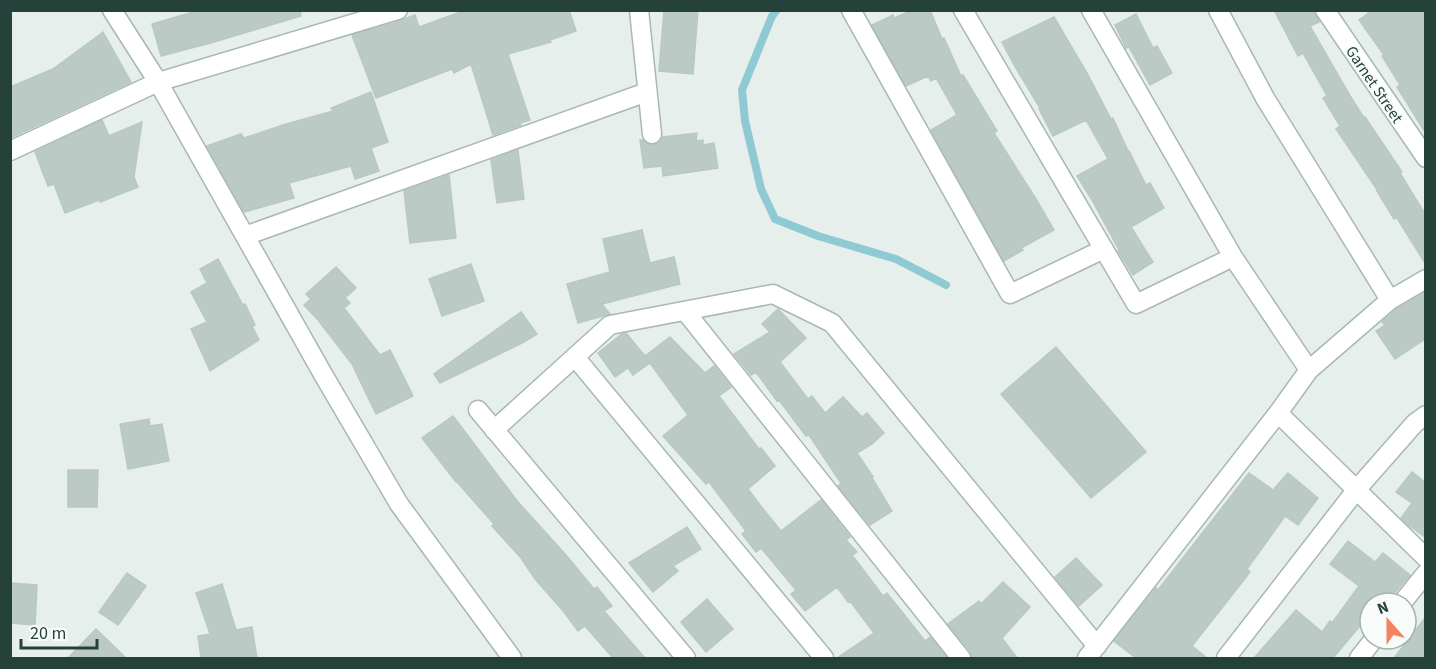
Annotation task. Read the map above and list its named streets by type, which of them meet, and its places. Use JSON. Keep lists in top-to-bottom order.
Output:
{
  "streets": {
    "street": ["Garnet Street"]
  },
  "scale_bar": "20 m",
  "north": "top"
}
